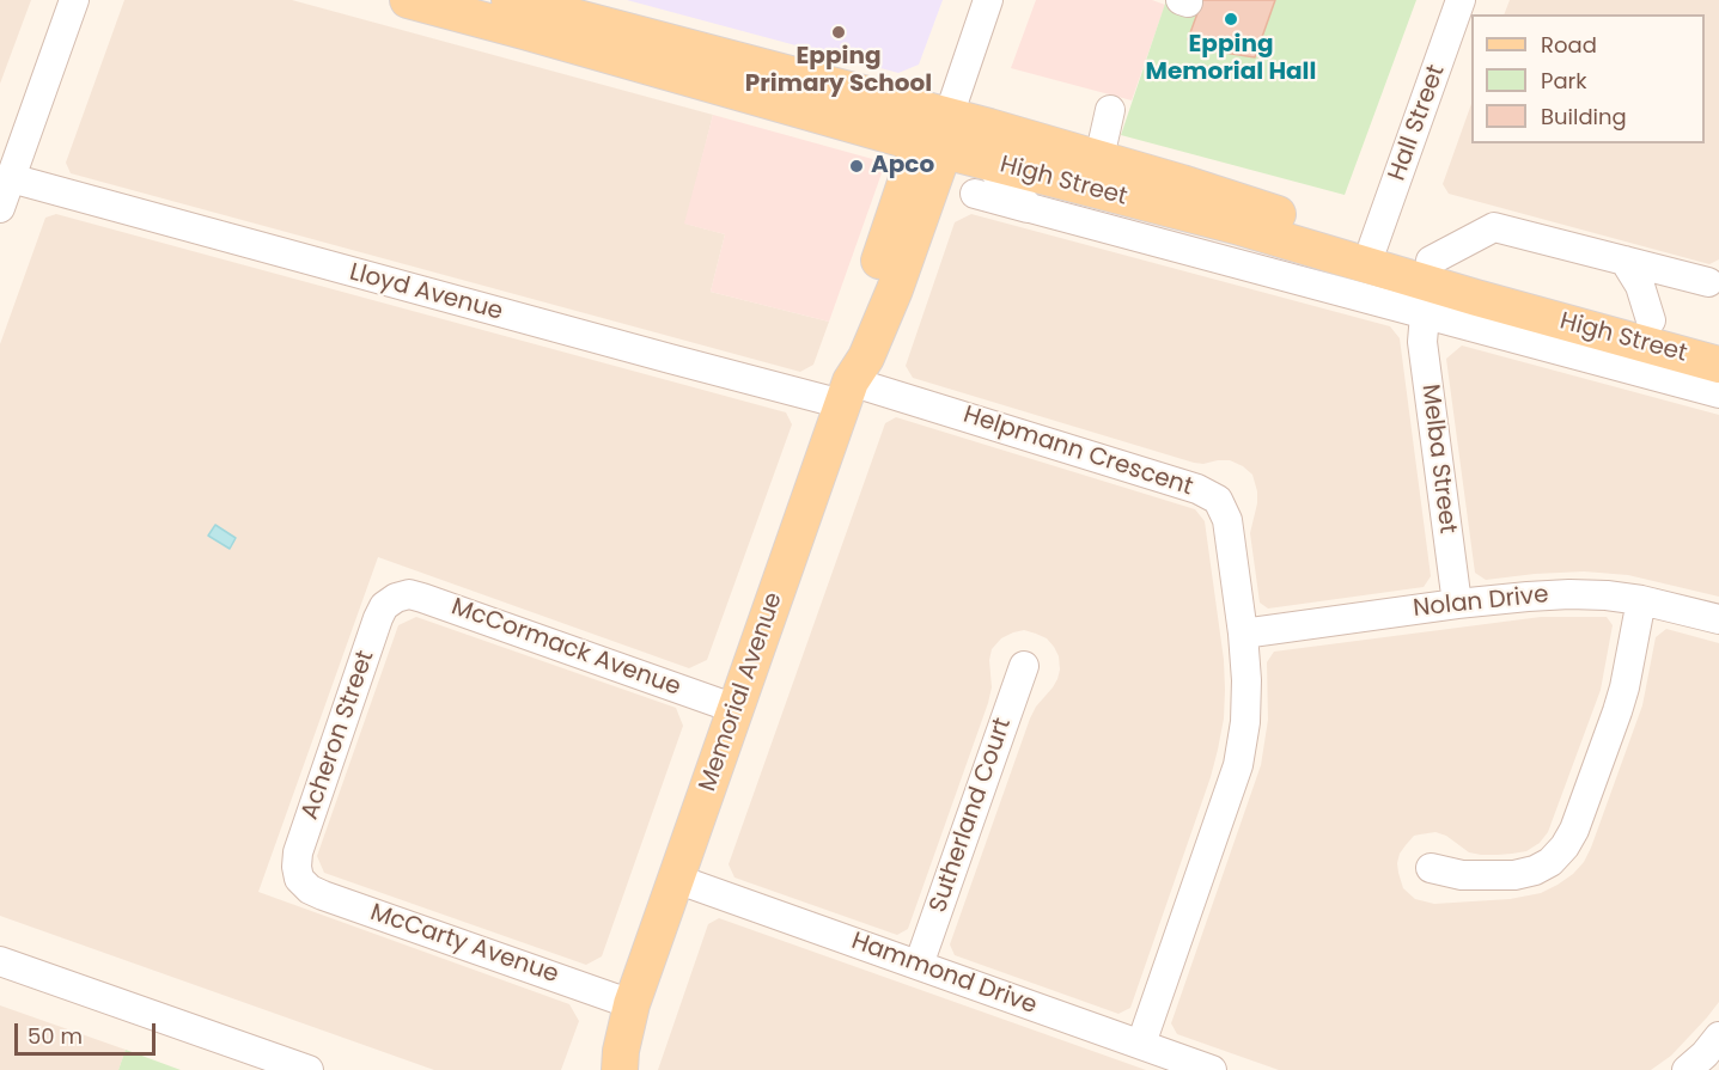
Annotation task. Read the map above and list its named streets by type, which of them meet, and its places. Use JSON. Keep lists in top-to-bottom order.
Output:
{
  "streets": {
    "main road": ["High Street", "Memorial Avenue"],
    "street": [
      "Hall Street",
      "Lloyd Avenue",
      "Helpmann Crescent",
      "Melba Street",
      "Nolan Drive",
      "McCormack Avenue",
      "Acheron Street",
      "Sutherland Court",
      "McCarty Avenue",
      "Hammond Drive"
    ]
  },
  "crossings": [
    ["Hall Street", "High Street"],
    ["High Street", "Memorial Avenue"],
    ["Lloyd Avenue", "Helpmann Crescent"],
    ["Lloyd Avenue", "Memorial Avenue"],
    ["Helpmann Crescent", "Nolan Drive"],
    ["Helpmann Crescent", "Memorial Avenue"],
    ["Helpmann Crescent", "Hammond Drive"],
    ["Melba Street", "Nolan Drive"],
    ["McCormack Avenue", "Memorial Avenue"],
    ["McCormack Avenue", "Acheron Street"],
    ["Memorial Avenue", "McCarty Avenue"],
    ["Memorial Avenue", "Hammond Drive"],
    ["Acheron Street", "McCarty Avenue"],
    ["Sutherland Court", "Hammond Drive"]
  ],
  "places": ["Epping Memorial Hall", "Epping Primary School", "Apco"],
  "legend": ["Road", "Park", "Building"],
  "scale_bar": "50 m"
}
